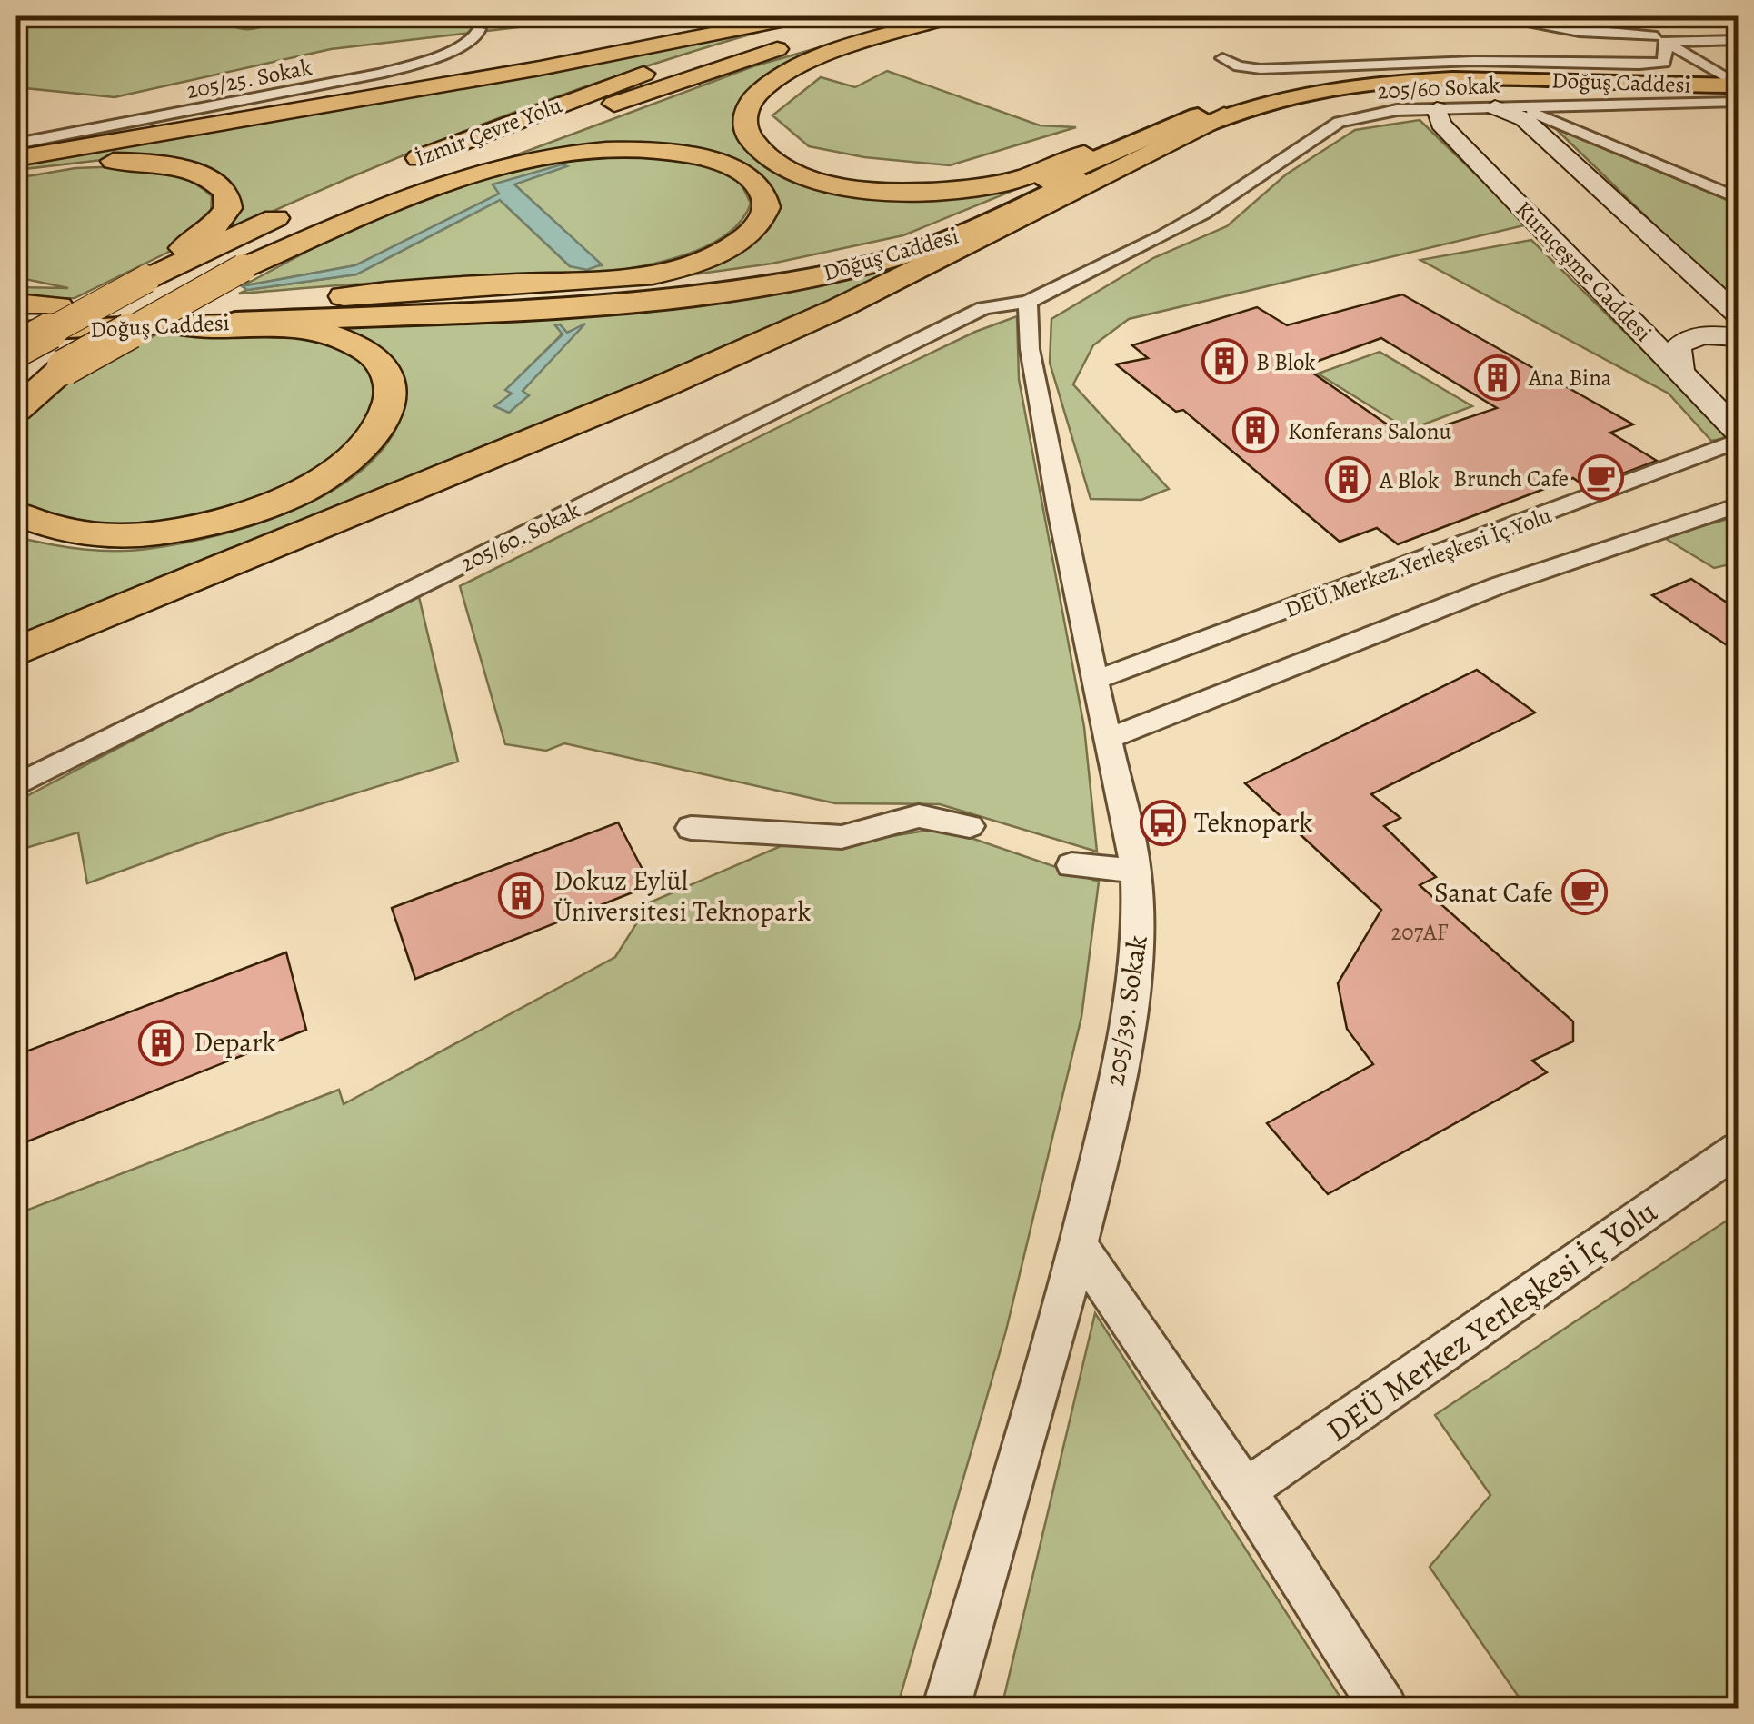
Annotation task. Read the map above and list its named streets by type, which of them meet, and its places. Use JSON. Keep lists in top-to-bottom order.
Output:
{
  "streets": {
    "highway": ["İzmir Çevre Yolu"],
    "main road": ["Doğuş Caddesi"],
    "street": [
      "205/25. Sokak",
      "205/60 Sokak",
      "Kuruçeşme Caddesi",
      "205/60. Sokak",
      "DEÜ Merkez Yerleşkesi İç Yolu",
      "205/39. Sokak"
    ]
  },
  "crossings": [
    ["205/60 Sokak", "Kuruçeşme Caddesi"],
    ["205/60 Sokak", "205/60. Sokak"],
    ["205/60 Sokak", "205/39. Sokak"],
    ["205/60. Sokak", "205/39. Sokak"],
    ["DEÜ Merkez Yerleşkesi İç Yolu", "205/39. Sokak"]
  ],
  "places": {
    "building": [
      "B Blok",
      "Ana Bina",
      "Konferans Salonu",
      "A Blok",
      "Dokuz Eylül Üniversitesi Teknopark",
      "Depark"
    ],
    "cafe": ["Brunch Cafe", "Sanat Cafe"],
    "bus stop": ["Teknopark"]
  },
  "house_numbers": ["207AF"]
}
